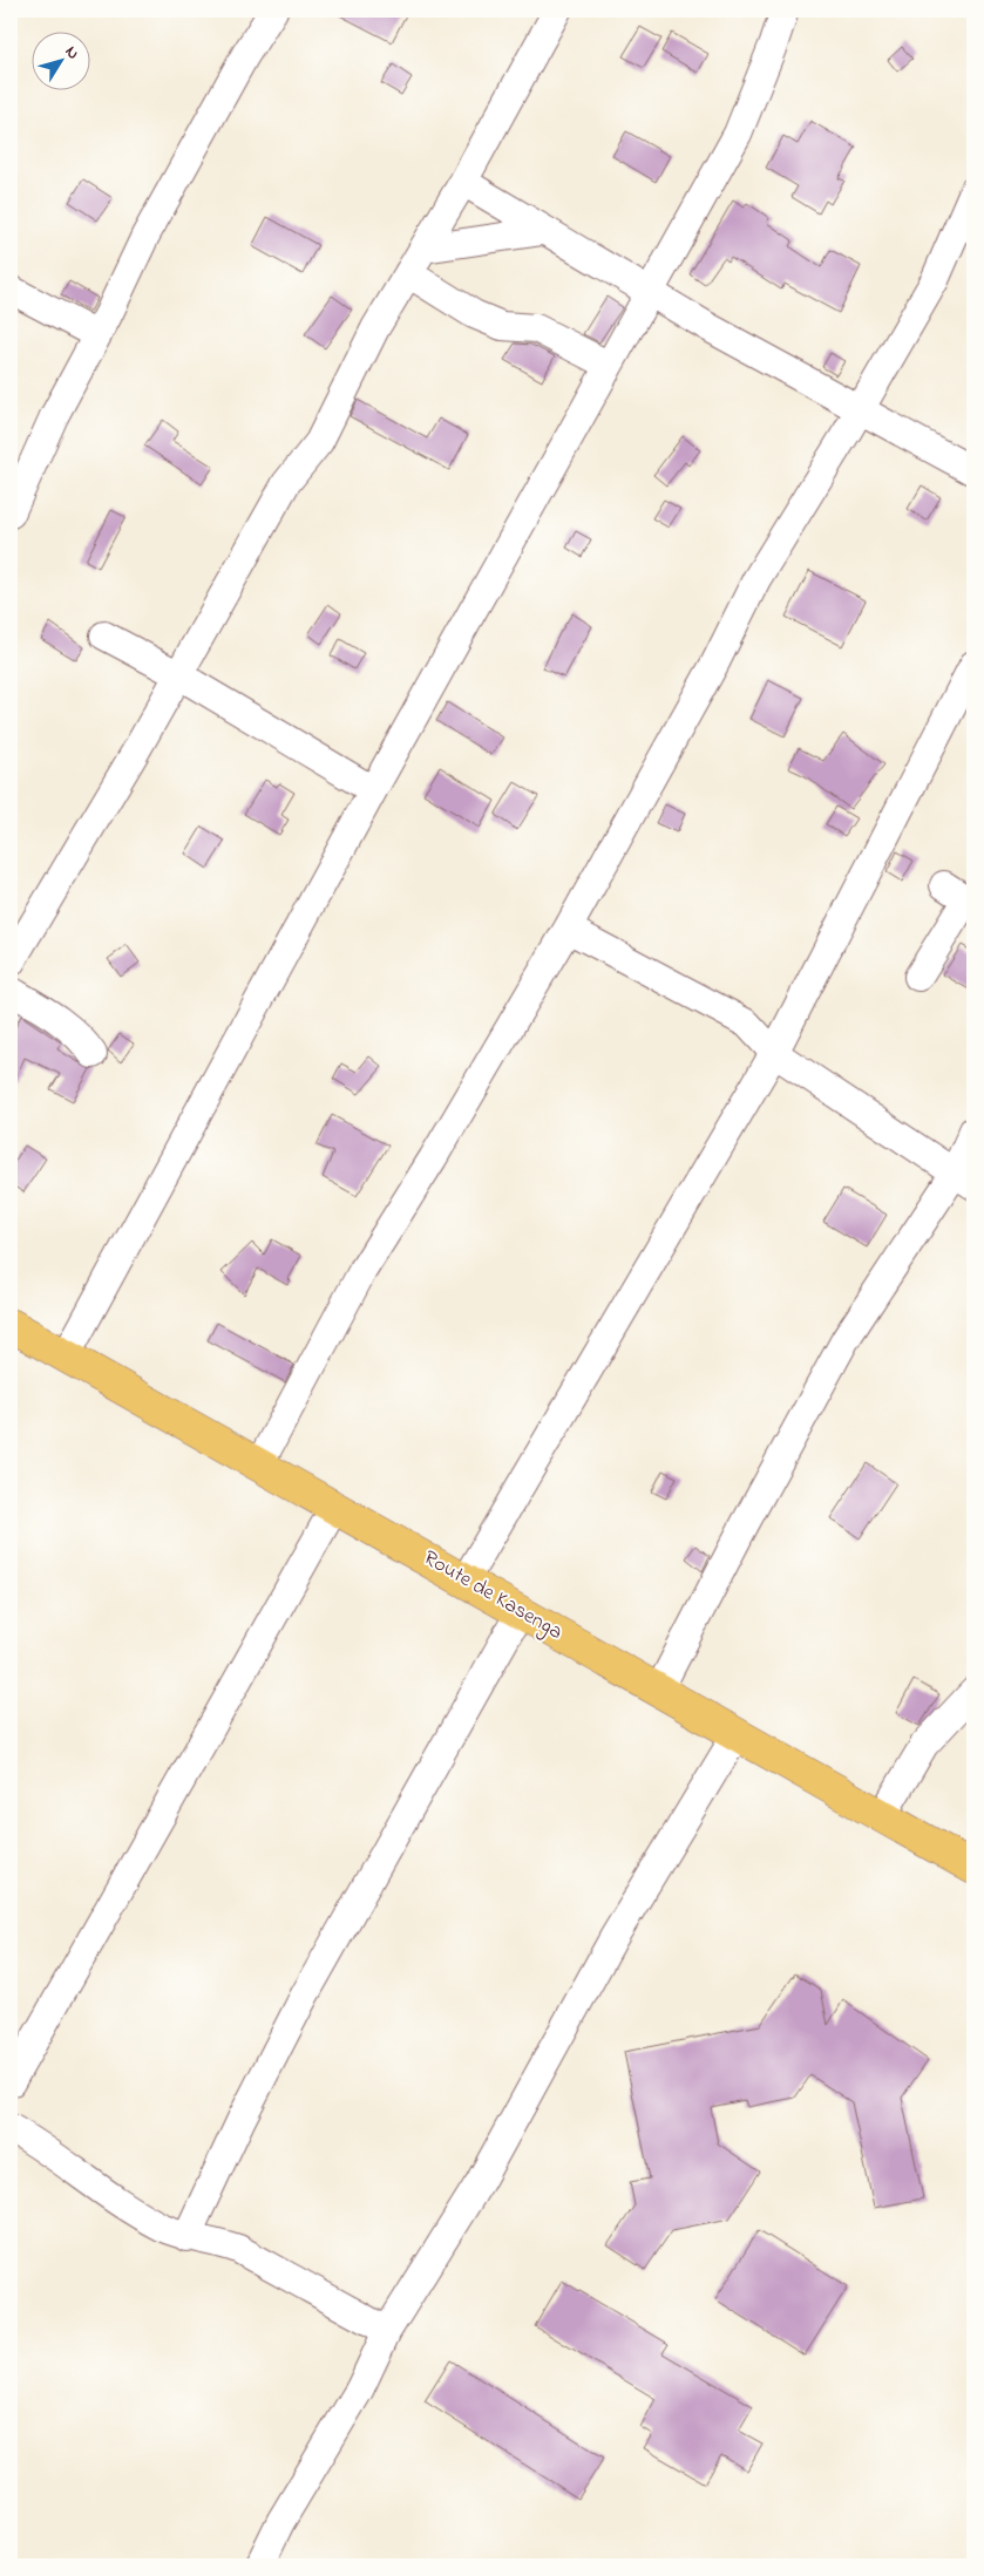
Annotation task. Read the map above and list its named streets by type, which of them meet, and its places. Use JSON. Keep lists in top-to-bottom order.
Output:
{
  "streets": {
    "highway": ["Route de Kasenga"]
  },
  "north": "top right"
}
